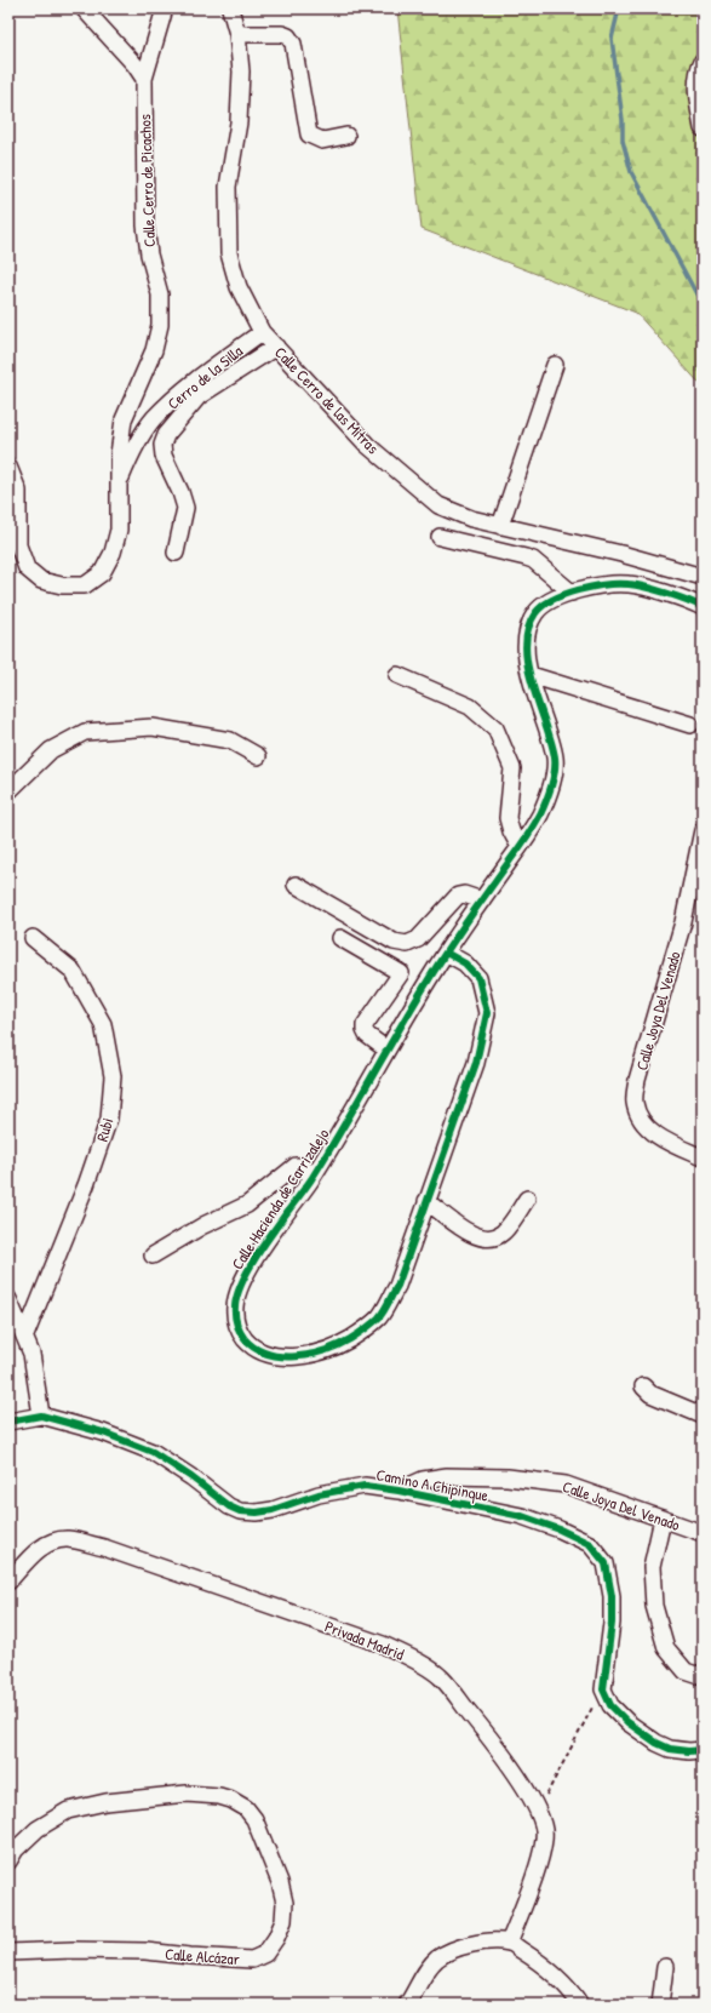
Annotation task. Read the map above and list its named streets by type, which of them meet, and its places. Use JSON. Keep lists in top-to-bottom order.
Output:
{
  "streets": {
    "street": [
      "Calle Cerro de Picachos",
      "Cerro de la Silla",
      "Calle Cerro de las Mitras",
      "Calle Joya Del Venado",
      "Rubi",
      "Calle Hacienda de Carrizalejo",
      "Camino A Chipinque",
      "Privada Madrid",
      "Calle Alcázar"
    ]
  },
  "crossings": [
    ["Calle Cerro de Picachos", "Cerro de la Silla"],
    ["Cerro de la Silla", "Calle Cerro de las Mitras"],
    ["Calle Joya Del Venado", "Camino A Chipinque"]
  ]
}
